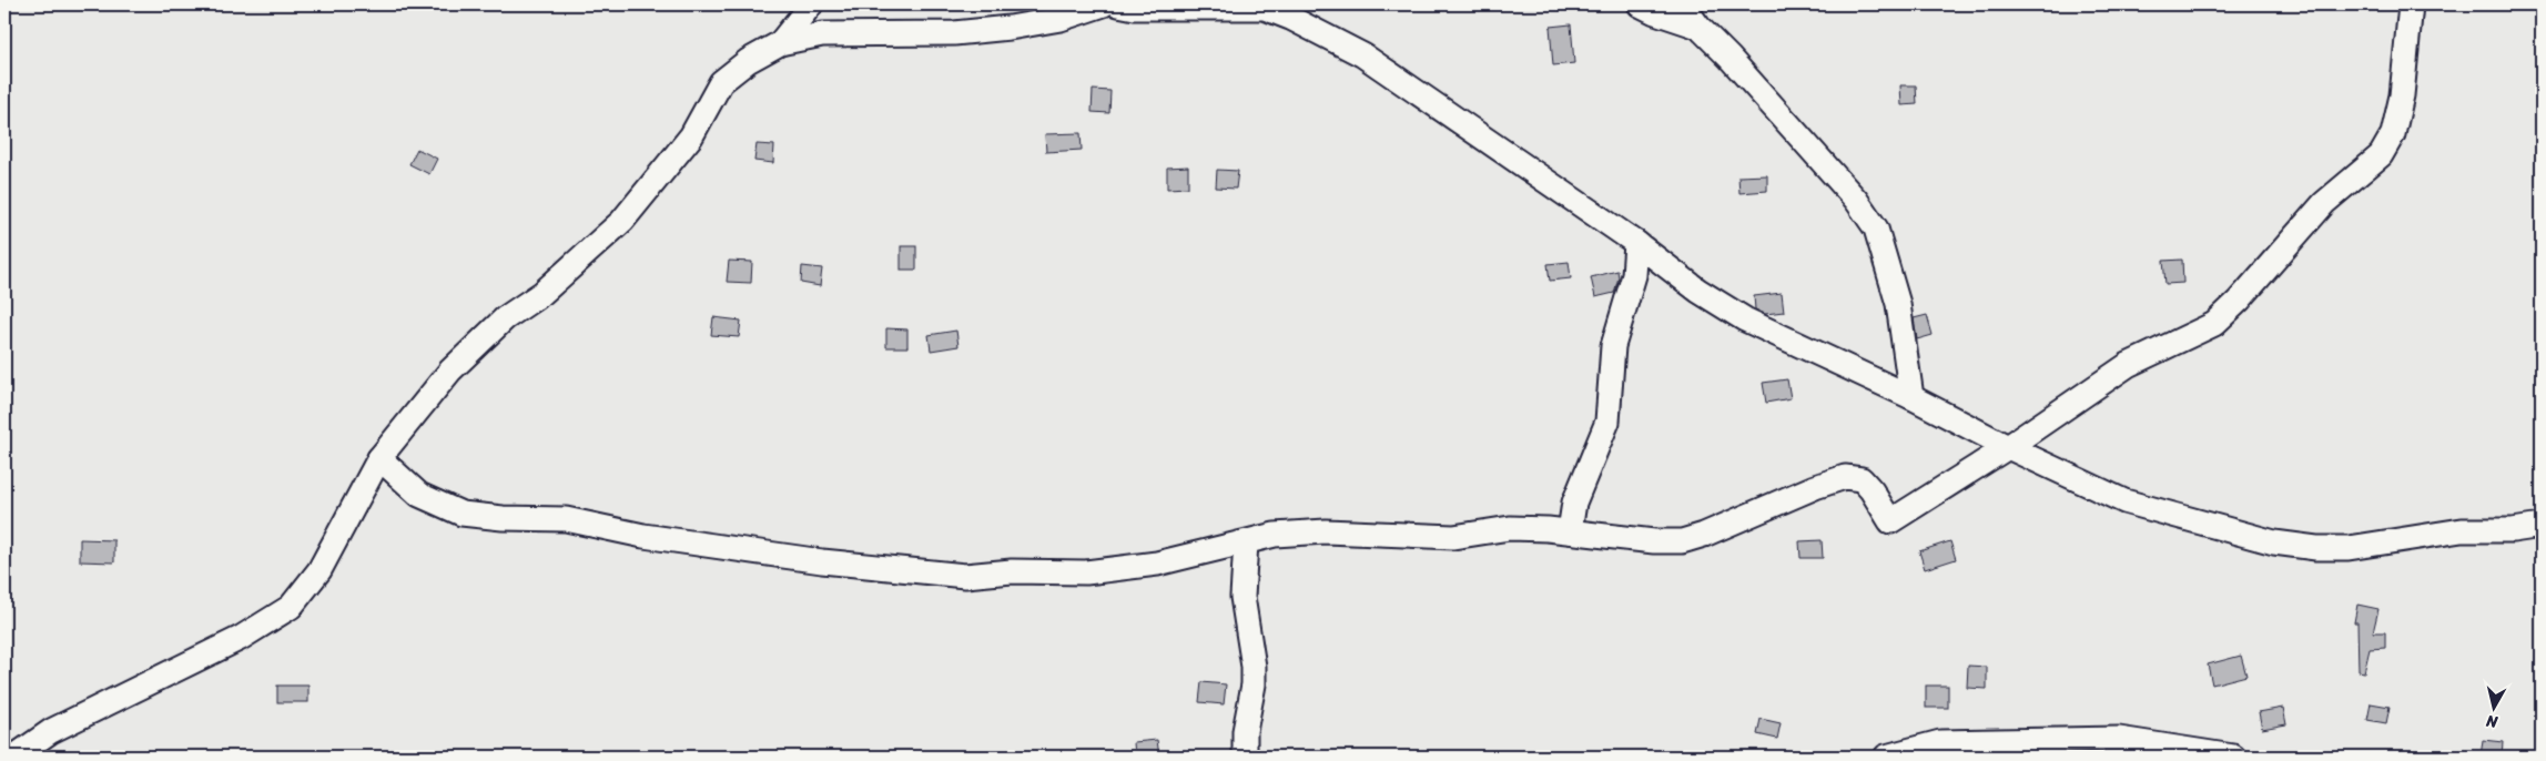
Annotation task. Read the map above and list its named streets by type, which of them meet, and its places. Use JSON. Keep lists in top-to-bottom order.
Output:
{
  "north": "bottom"
}
